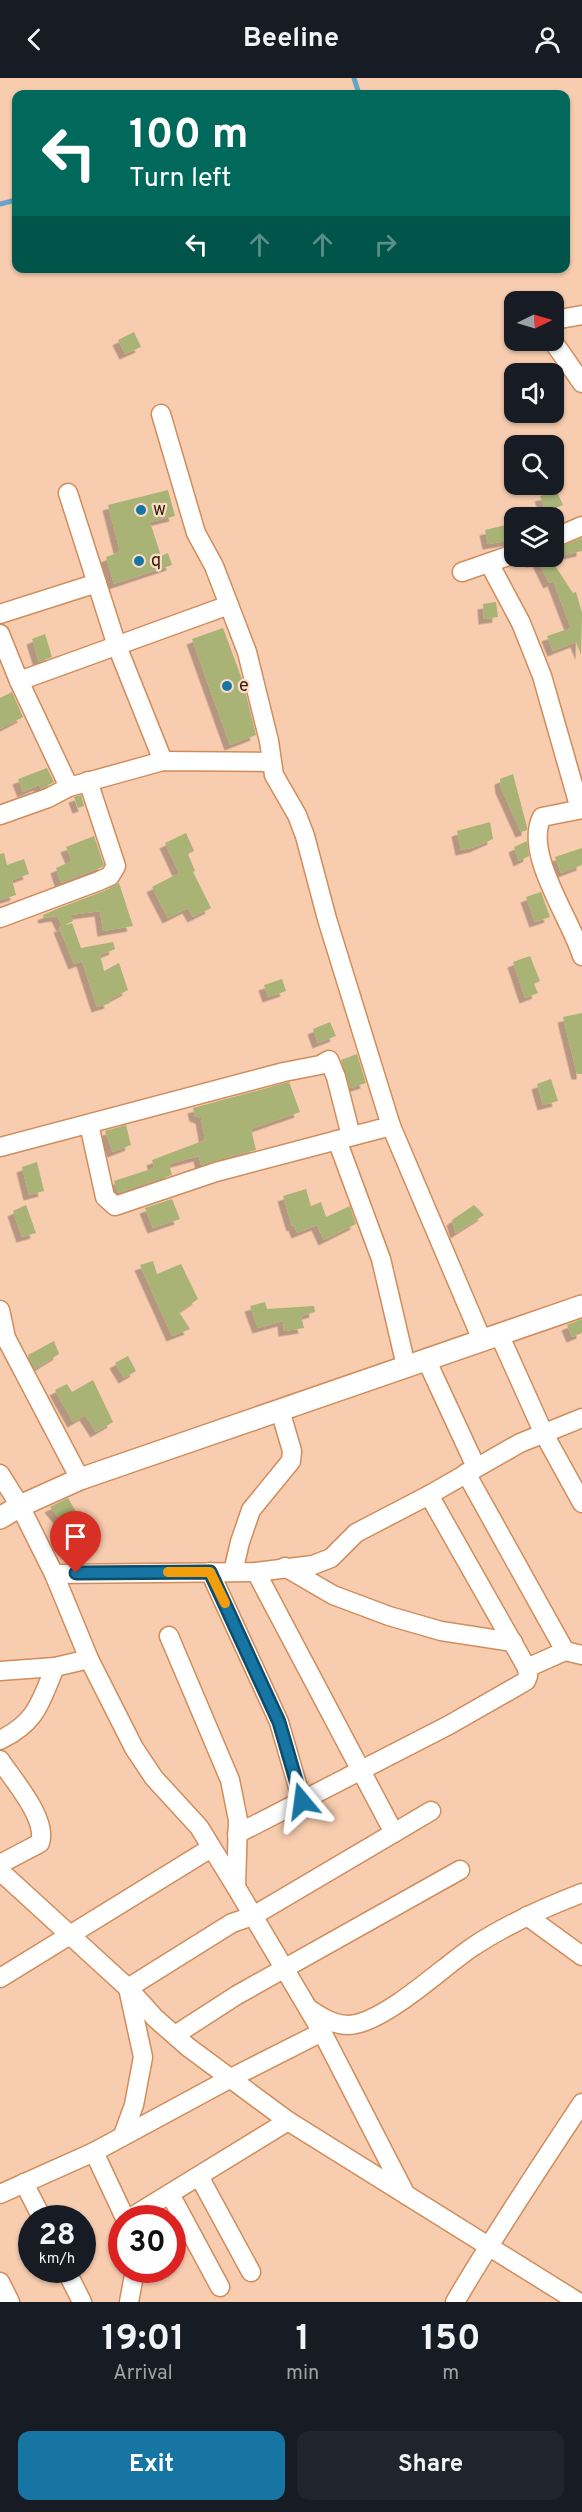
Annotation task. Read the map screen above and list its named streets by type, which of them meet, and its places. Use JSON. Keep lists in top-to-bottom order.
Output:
{
  "places": ["w", "q", "e"],
  "north": "right",
  "page": {
    "header": "Beeline",
    "turn": ["100 m", "Turn left"],
    "speed": "28 km/h",
    "limit": "30",
    "eta": [
      "19:01",
      "Arrival",
      "1",
      "min",
      "150",
      "m"
    ],
    "buttons": ["Exit", "Share"]
  }
}
